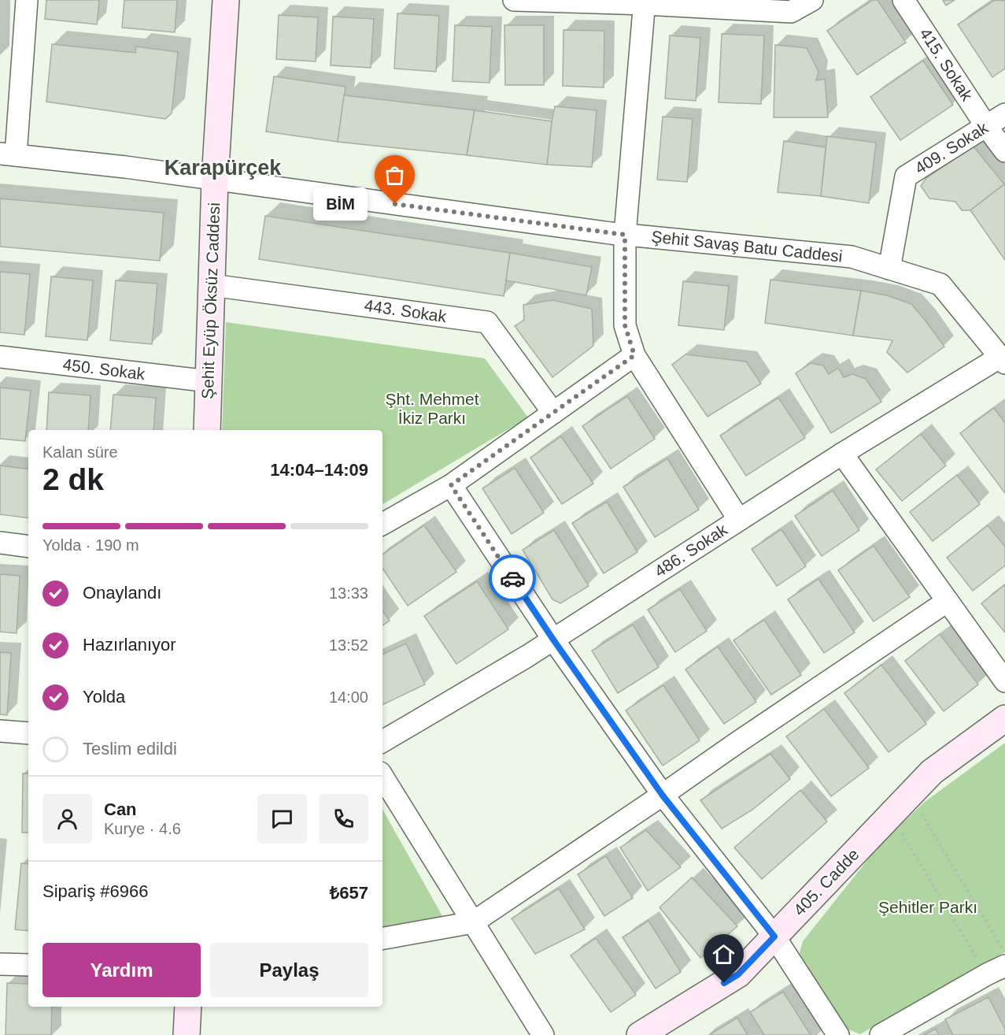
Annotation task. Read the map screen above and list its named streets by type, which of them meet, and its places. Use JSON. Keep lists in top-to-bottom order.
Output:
{
  "streets": {
    "street": [
      "415. Sokak",
      "409. Sokak",
      "Şehit Savaş Batu Caddesi",
      "Şehit Eyüp Öksüz Caddesi",
      "443. Sokak",
      "450. Sokak",
      "486. Sokak",
      "405. Cadde"
    ]
  },
  "crossings": [
    ["415. Sokak", "409. Sokak"],
    ["409. Sokak", "Şehit Savaş Batu Caddesi"],
    ["Şehit Savaş Batu Caddesi", "Şehit Eyüp Öksüz Caddesi"],
    ["Şehit Savaş Batu Caddesi", "486. Sokak"],
    ["Şehit Eyüp Öksüz Caddesi", "443. Sokak"],
    ["Şehit Eyüp Öksüz Caddesi", "450. Sokak"]
  ],
  "districts": ["Karapürçek"],
  "parks": ["Şht. Mehmet İkiz Parkı", "Şehitler Parkı"],
  "places": ["BİM"],
  "page": {
    "bubble": "BİM",
    "heading": ["2 dk", "Kalan süre", "14:04–14:09"],
    "panel": [
      "Can",
      "Kurye · 4.6",
      "Sipariş #6966",
      "₺657"
    ],
    "bar": "Yolda · 190 m",
    "list": [
      ["Onaylandı", "13:33"],
      ["Hazırlanıyor", "13:52"],
      ["Yolda", "14:00"],
      "Teslim edildi"
    ],
    "buttons": ["Yardım", "Paylaş"]
  }
}
